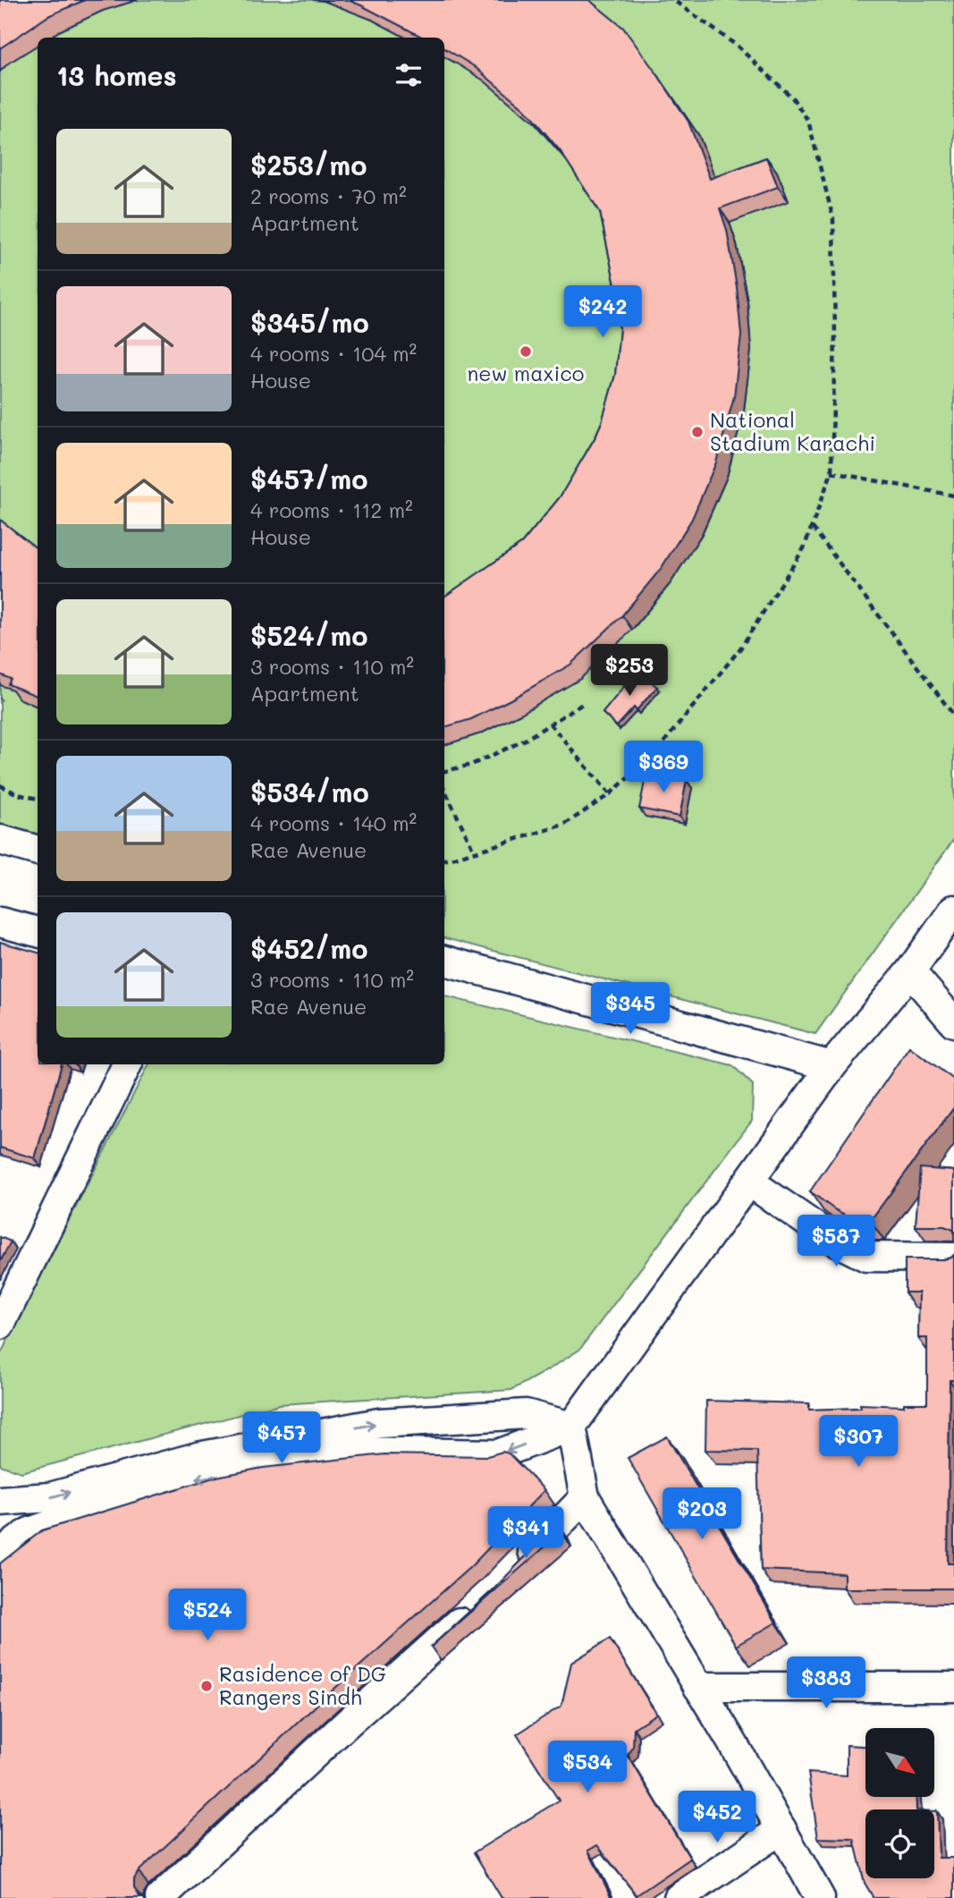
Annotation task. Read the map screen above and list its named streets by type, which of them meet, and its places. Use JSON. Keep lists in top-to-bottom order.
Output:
{
  "places": ["new maxico", "National Stadium Karachi", "Rasidence of DG Rangers Sindh"],
  "north": "bottom right",
  "page": {
    "heading": "13 homes",
    "list": [
      {
        "name": "$253/mo",
        "note": "2 rooms · 70 m² · Apartment"
      },
      {
        "name": "$345/mo",
        "note": "4 rooms · 104 m² · House"
      },
      {
        "name": "$457/mo",
        "note": "4 rooms · 112 m² · House"
      },
      {
        "name": "$524/mo",
        "note": "3 rooms · 110 m² · Apartment"
      },
      {
        "name": "$534/mo",
        "note": "4 rooms · 140 m² · Rae Avenue"
      },
      {
        "name": "$452/mo",
        "note": "3 rooms · 110 m² · Rae Avenue"
      }
    ],
    "price": [
      "$242",
      "$253",
      "$369",
      "$345",
      "$587",
      "$457",
      "$307",
      "$203",
      "$341",
      "$524",
      "$383",
      "$534",
      "$452"
    ]
  }
}
